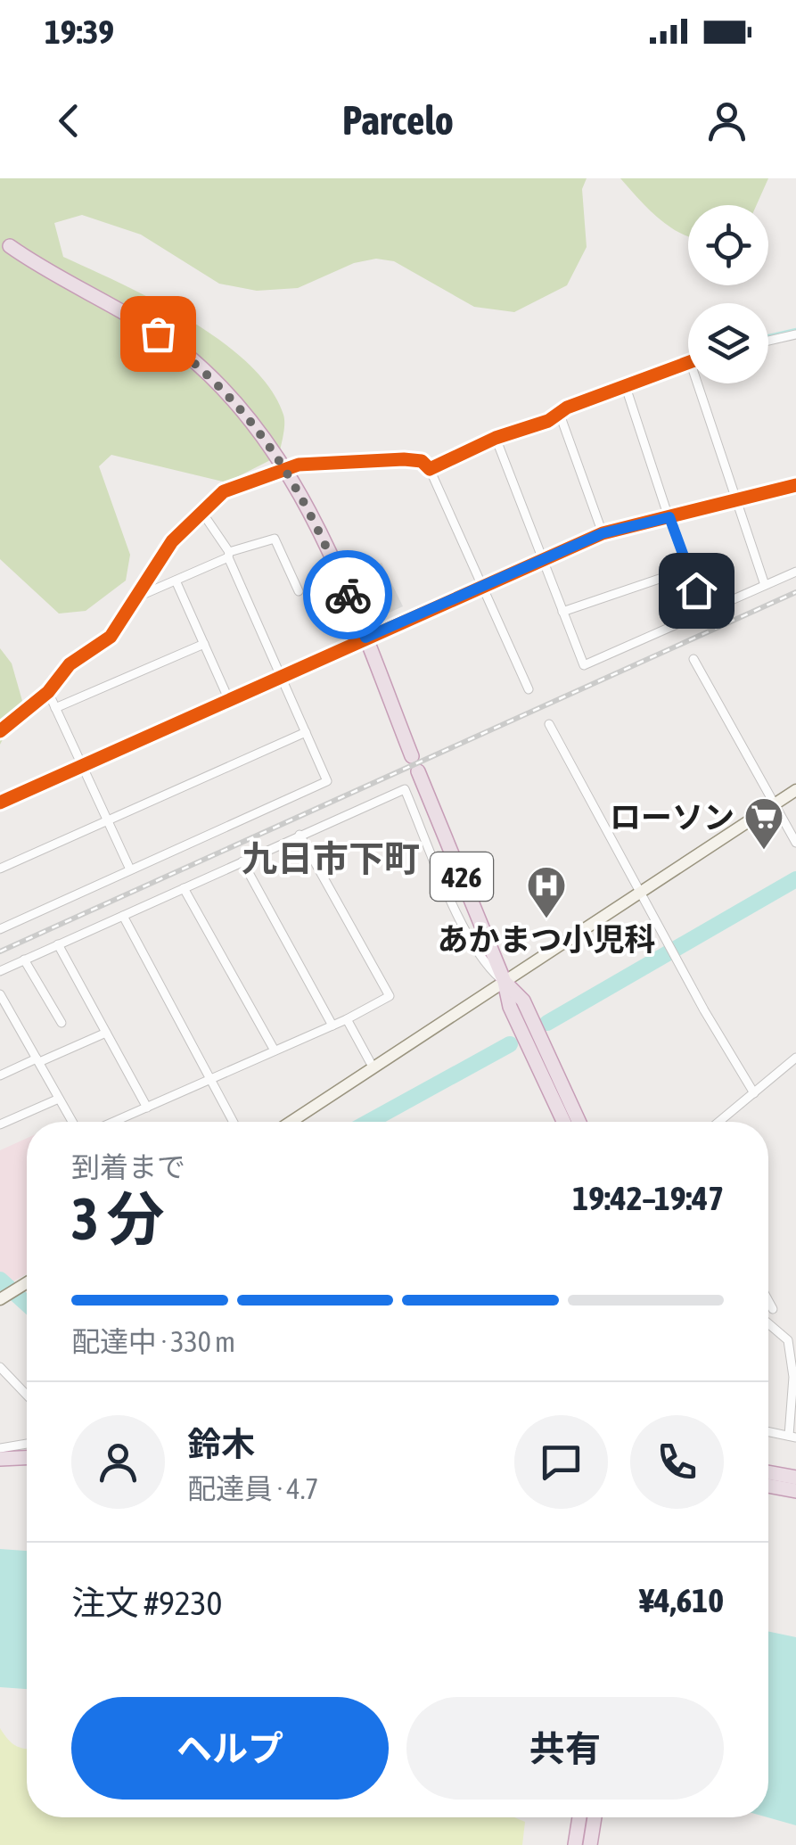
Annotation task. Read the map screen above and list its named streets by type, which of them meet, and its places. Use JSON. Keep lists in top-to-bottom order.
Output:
{
  "streets": {
    "highway": ["426"]
  },
  "districts": ["九日市下町"],
  "places": {
    "supermarket": ["ローソン"],
    "hospital": ["あかまつ小児科"]
  },
  "page": {
    "status": "19:39",
    "header": "Parcelo",
    "heading": ["3 分", "到着まで", "19:42–19:47"],
    "panel": [
      "鈴木",
      "配達員 · 4.7",
      "注文 #9230",
      "¥4,610"
    ],
    "bar": "配達中 · 330 m",
    "buttons": ["ヘルプ", "共有"]
  }
}
